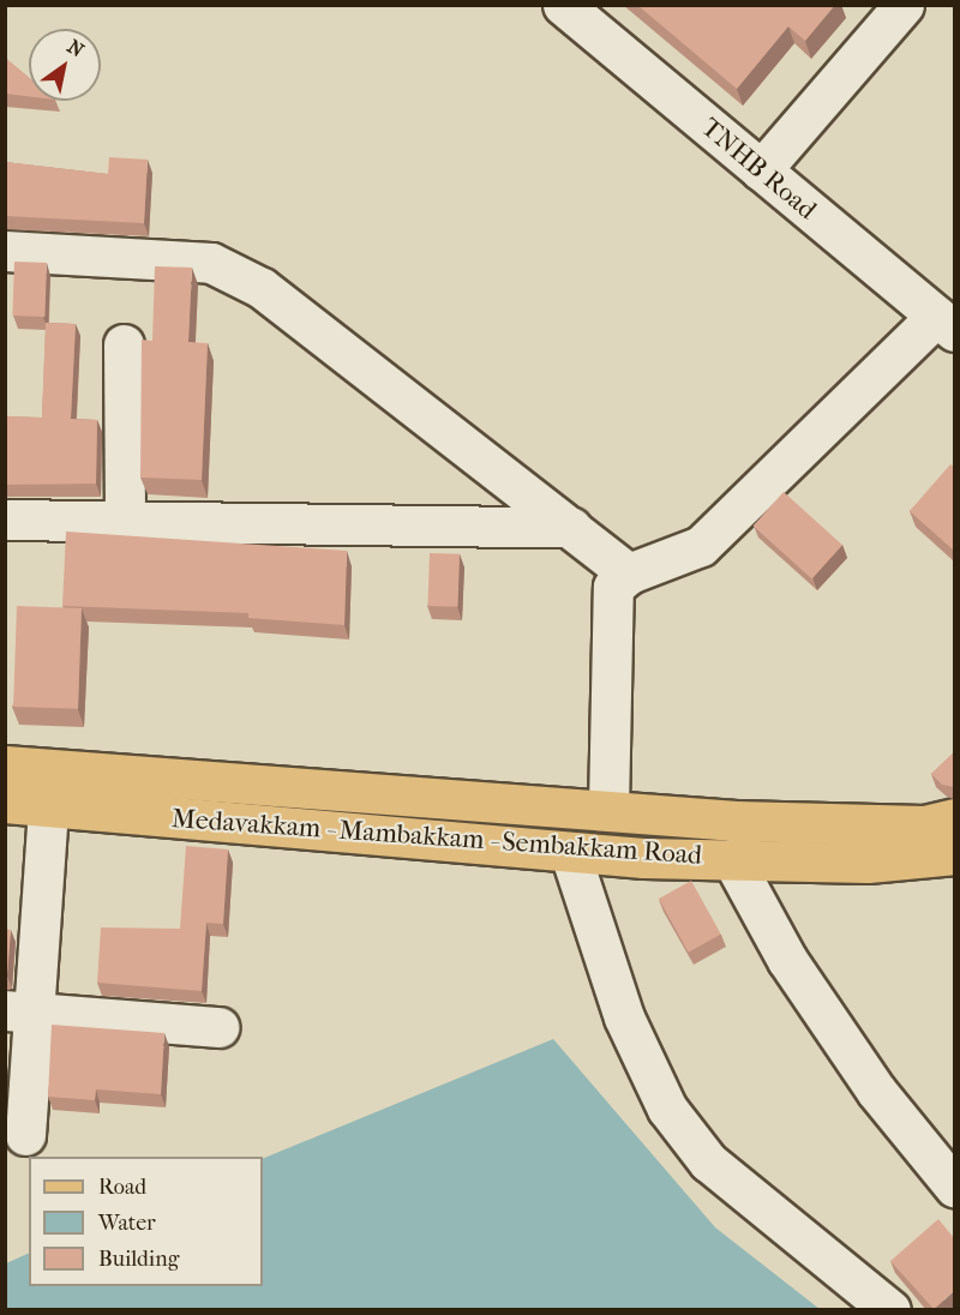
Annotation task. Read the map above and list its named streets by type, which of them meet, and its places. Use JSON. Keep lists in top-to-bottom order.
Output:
{
  "streets": {
    "main road": ["Medavakkam - Mambakkam - Sembakkam Road"],
    "street": ["TNHB Road"]
  },
  "legend": ["Road", "Water", "Building"],
  "north": "top right"
}
